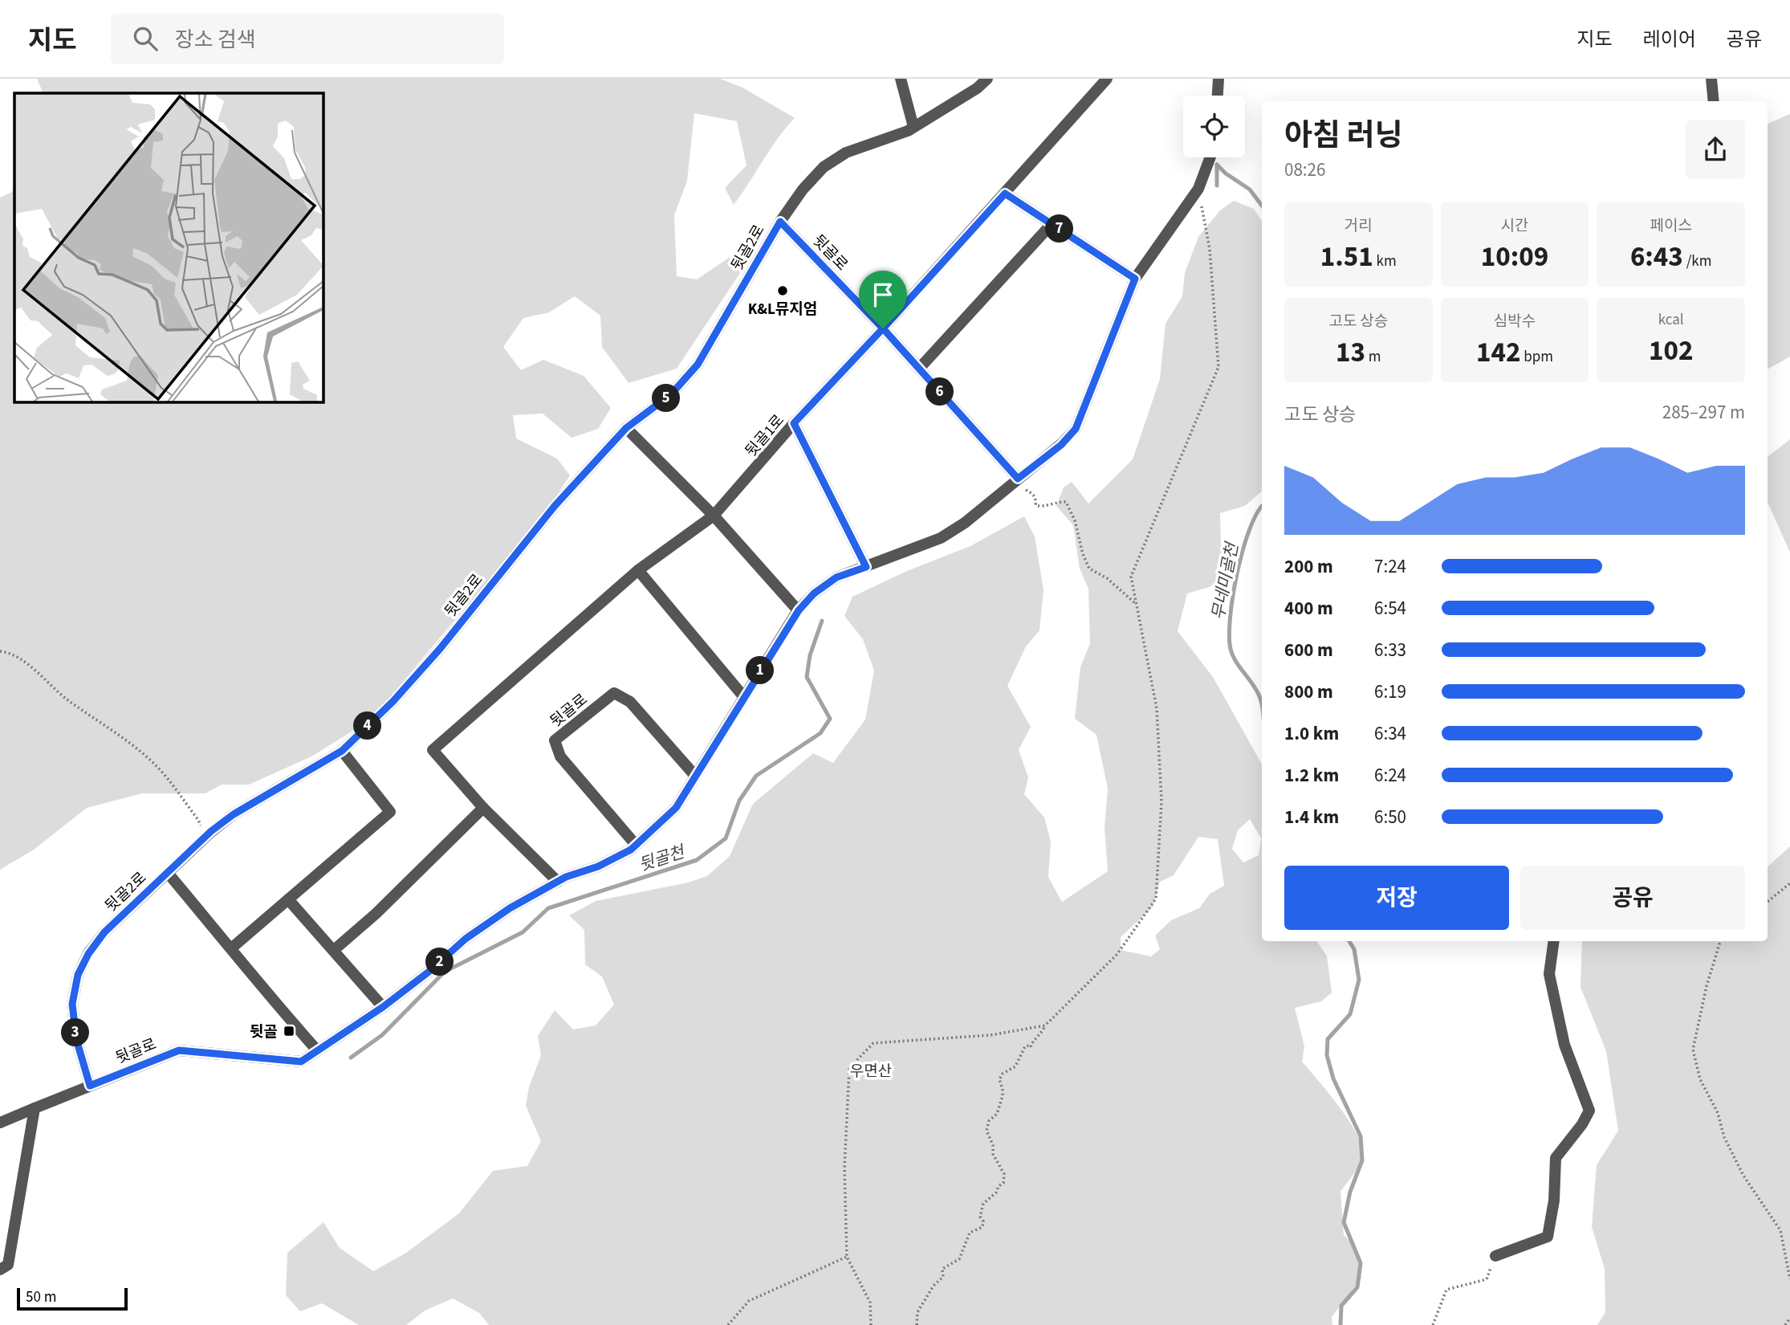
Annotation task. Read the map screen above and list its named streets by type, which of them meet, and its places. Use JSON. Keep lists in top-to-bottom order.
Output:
{
  "streets": {
    "street": ["뒷골2로", "뒷골로", "뒷골1로"]
  },
  "crossings": [
    ["뒷골2로", "뒷골로"],
    ["뒷골로", "뒷골1로"]
  ],
  "water": ["무네미골천", "뒷골천"],
  "parks": ["우면산"],
  "places": {
    "other": ["K&L뮤지엄"],
    "transit": ["뒷골"]
  },
  "scale_bar": "50 m",
  "page": {
    "header": "지도",
    "search": "장소 검색",
    "nav": ["지도", "레이어", "공유"],
    "heading": ["아침 러닝", "08:26"],
    "stats": [
      ["거리", "1.51 km"],
      ["시간", "10:09"],
      ["페이스", "6:43 /km"],
      ["고도 상승", "13 m"],
      ["심박수", "142 bpm"],
      ["kcal", "102"]
    ],
    "pins": [
      "7",
      "6",
      "5",
      "1",
      "4",
      "2",
      "3"
    ],
    "chart": ["고도 상승", "285–297 m"],
    "list": [
      {
        "name": "200 m",
        "note": "7:24"
      },
      {
        "name": "400 m",
        "note": "6:54"
      },
      {
        "name": "600 m",
        "note": "6:33"
      },
      {
        "name": "800 m",
        "note": "6:19"
      },
      {
        "name": "1.0 km",
        "note": "6:34"
      },
      {
        "name": "1.2 km",
        "note": "6:24"
      },
      {
        "name": "1.4 km",
        "note": "6:50"
      }
    ],
    "buttons": ["저장", "공유"],
    "scale": "50 m"
  }
}
